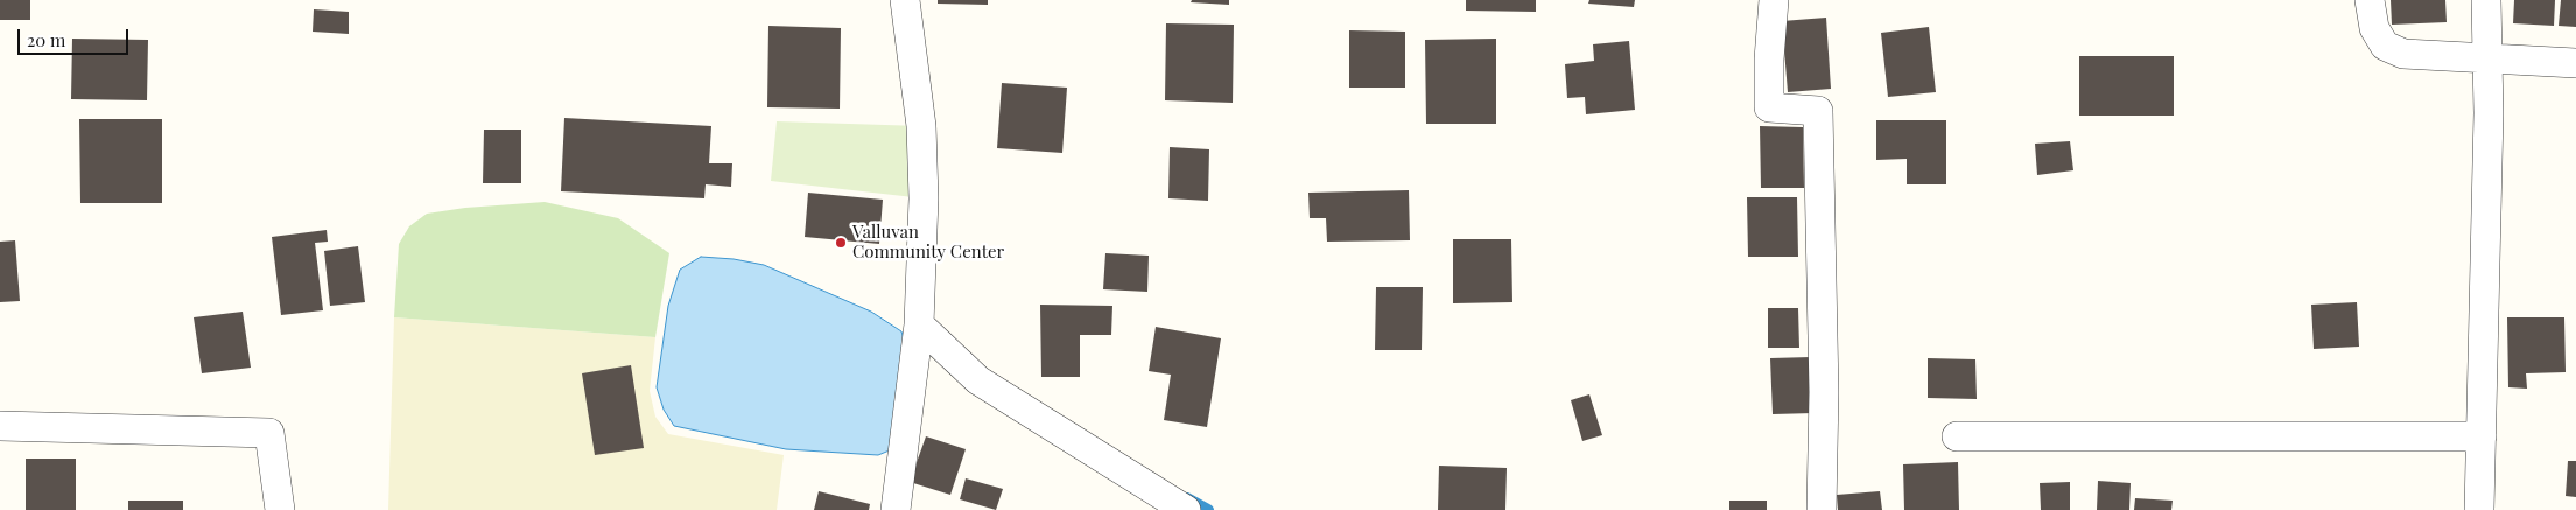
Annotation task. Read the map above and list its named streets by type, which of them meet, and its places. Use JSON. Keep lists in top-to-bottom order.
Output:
{
  "places": ["Valluvan Community Center"],
  "scale_bar": "20 m"
}
